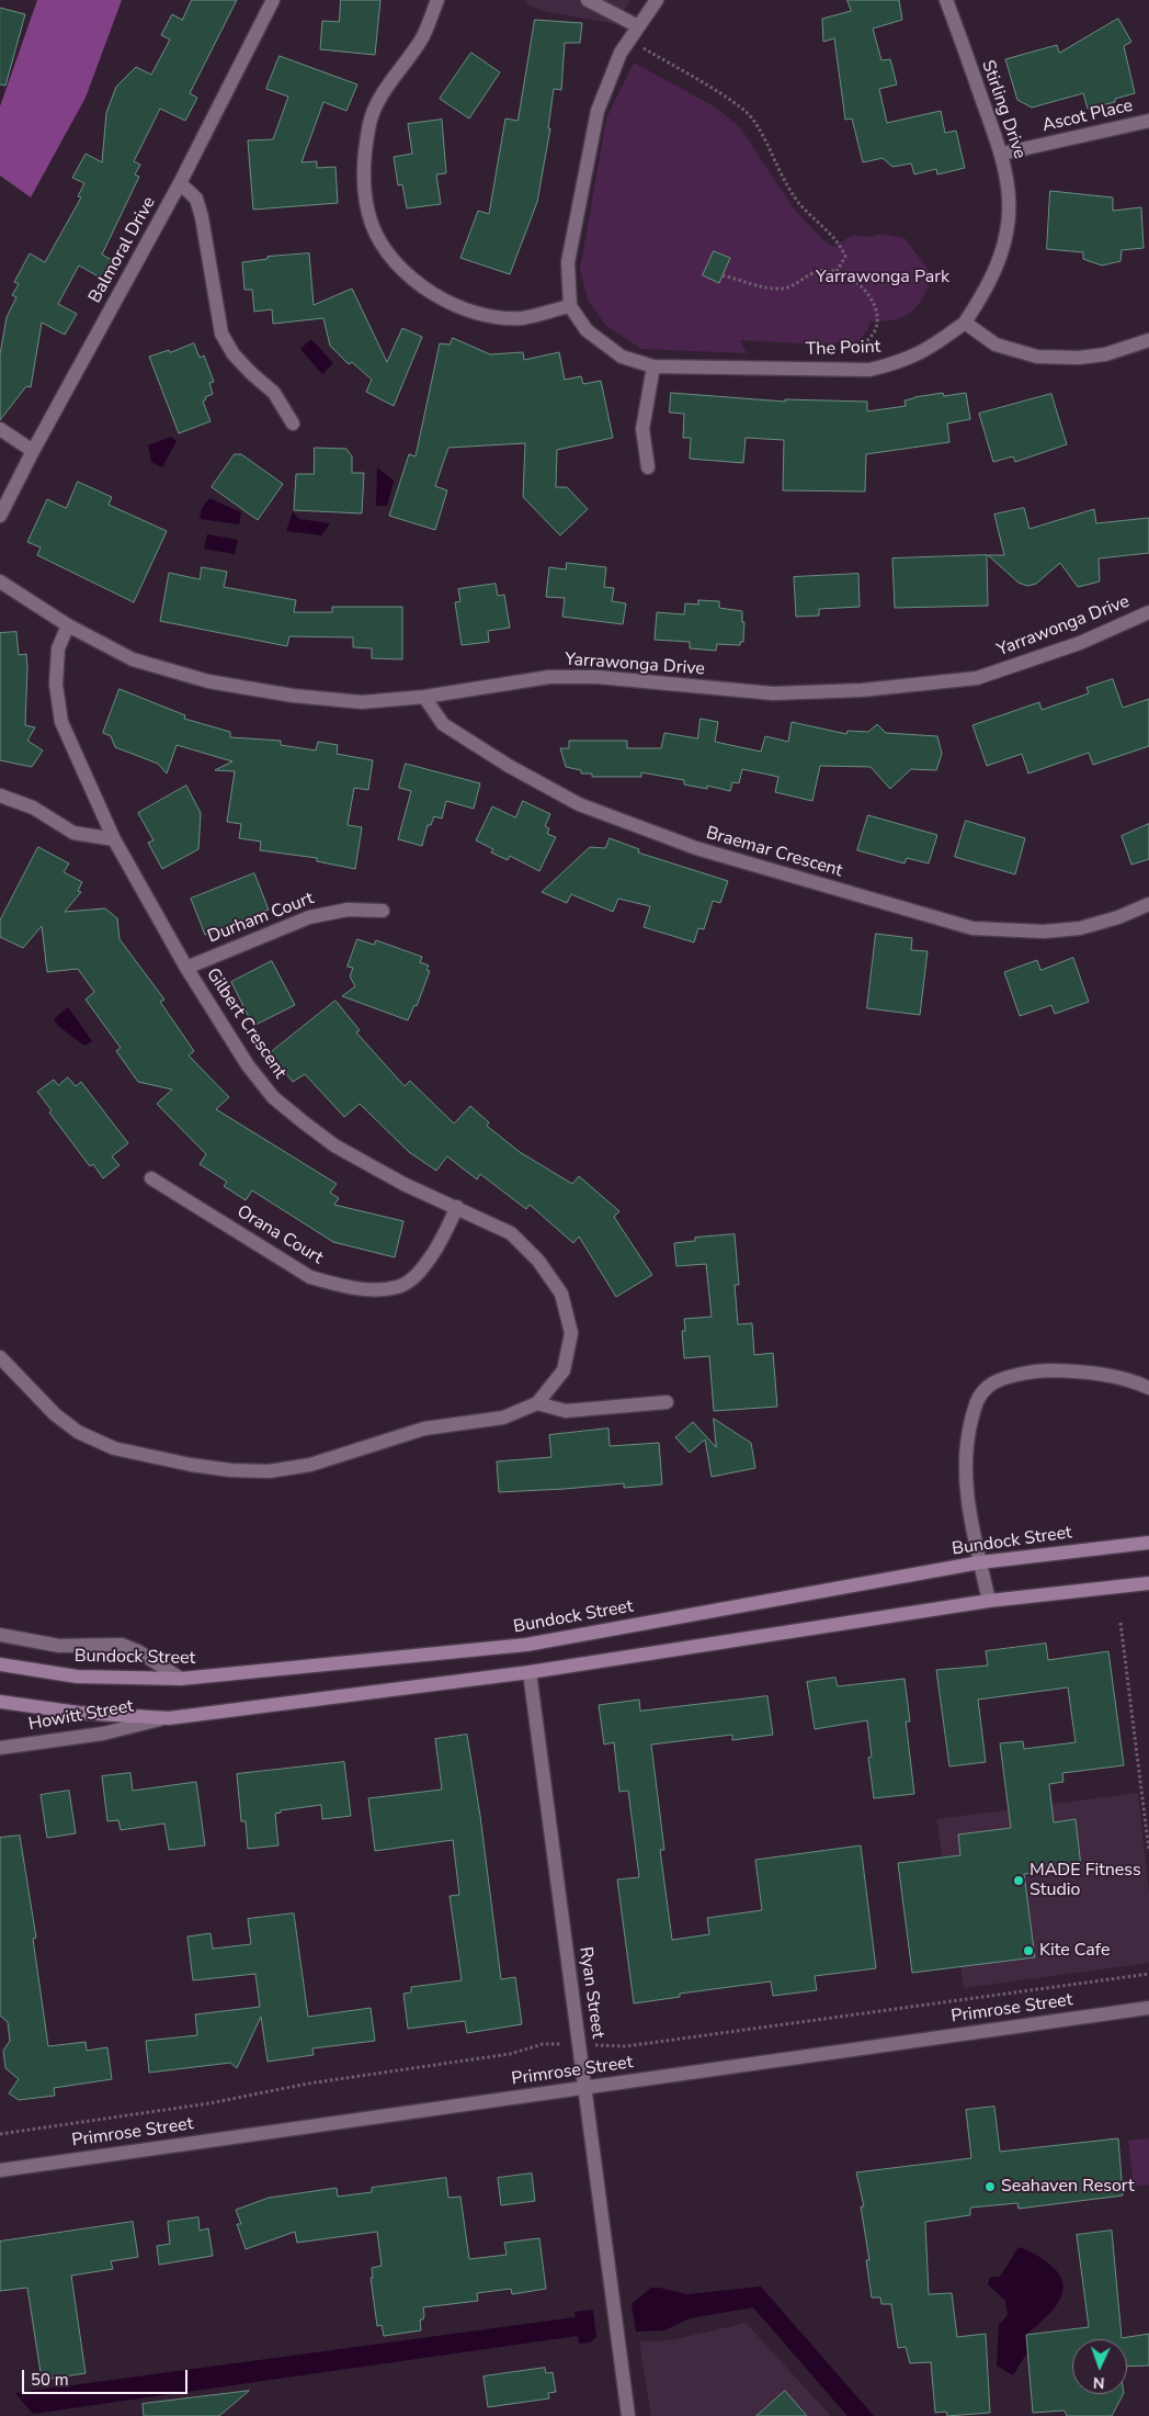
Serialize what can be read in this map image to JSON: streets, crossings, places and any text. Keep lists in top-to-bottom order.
{
  "streets": {
    "main road": ["Bundock Street"],
    "street": [
      "Stirling Drive",
      "Ascot Place",
      "Balmoral Drive",
      "The Point",
      "Yarrawonga Drive",
      "Braemar Crescent",
      "Durham Court",
      "Gilbert Crescent",
      "Orana Court",
      "Howitt Street",
      "Ryan Street",
      "Primrose Street"
    ]
  },
  "crossings": [
    ["Stirling Drive", "Ascot Place"],
    ["Stirling Drive", "The Point"],
    ["Yarrawonga Drive", "Braemar Crescent"],
    ["Yarrawonga Drive", "Gilbert Crescent"],
    ["Durham Court", "Gilbert Crescent"],
    ["Gilbert Crescent", "Orana Court"],
    ["Ryan Street", "Primrose Street"]
  ],
  "parks": ["Yarrawonga Park"],
  "places": ["MADE Fitness Studio", "Kite Cafe", "Seahaven Resort"],
  "scale_bar": "50 m",
  "north": "bottom"
}
